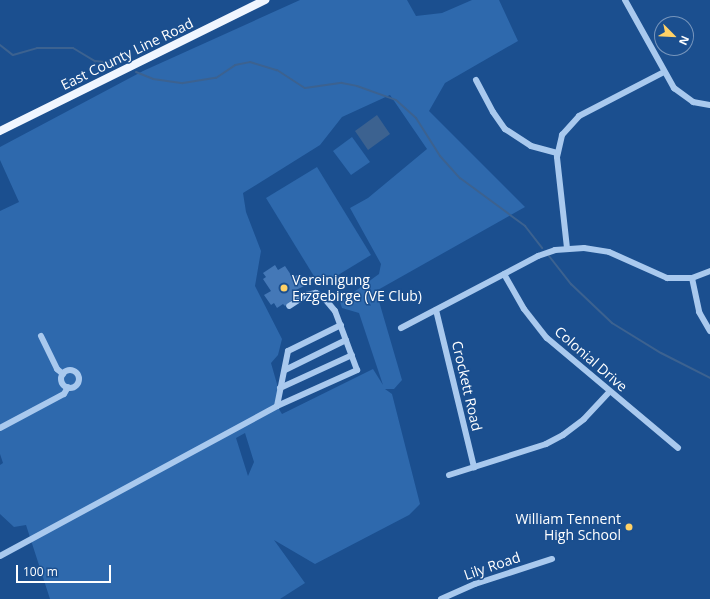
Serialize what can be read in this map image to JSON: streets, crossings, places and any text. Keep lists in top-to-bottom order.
{
  "streets": {
    "main road": ["East County Line Road"],
    "street": ["Colonial Drive", "Crockett Road", "Lily Road"]
  },
  "places": ["Vereinigung Erzgebirge (VE Club)", "William Tennent High School"],
  "scale_bar": "100 m",
  "north": "bottom right"
}
